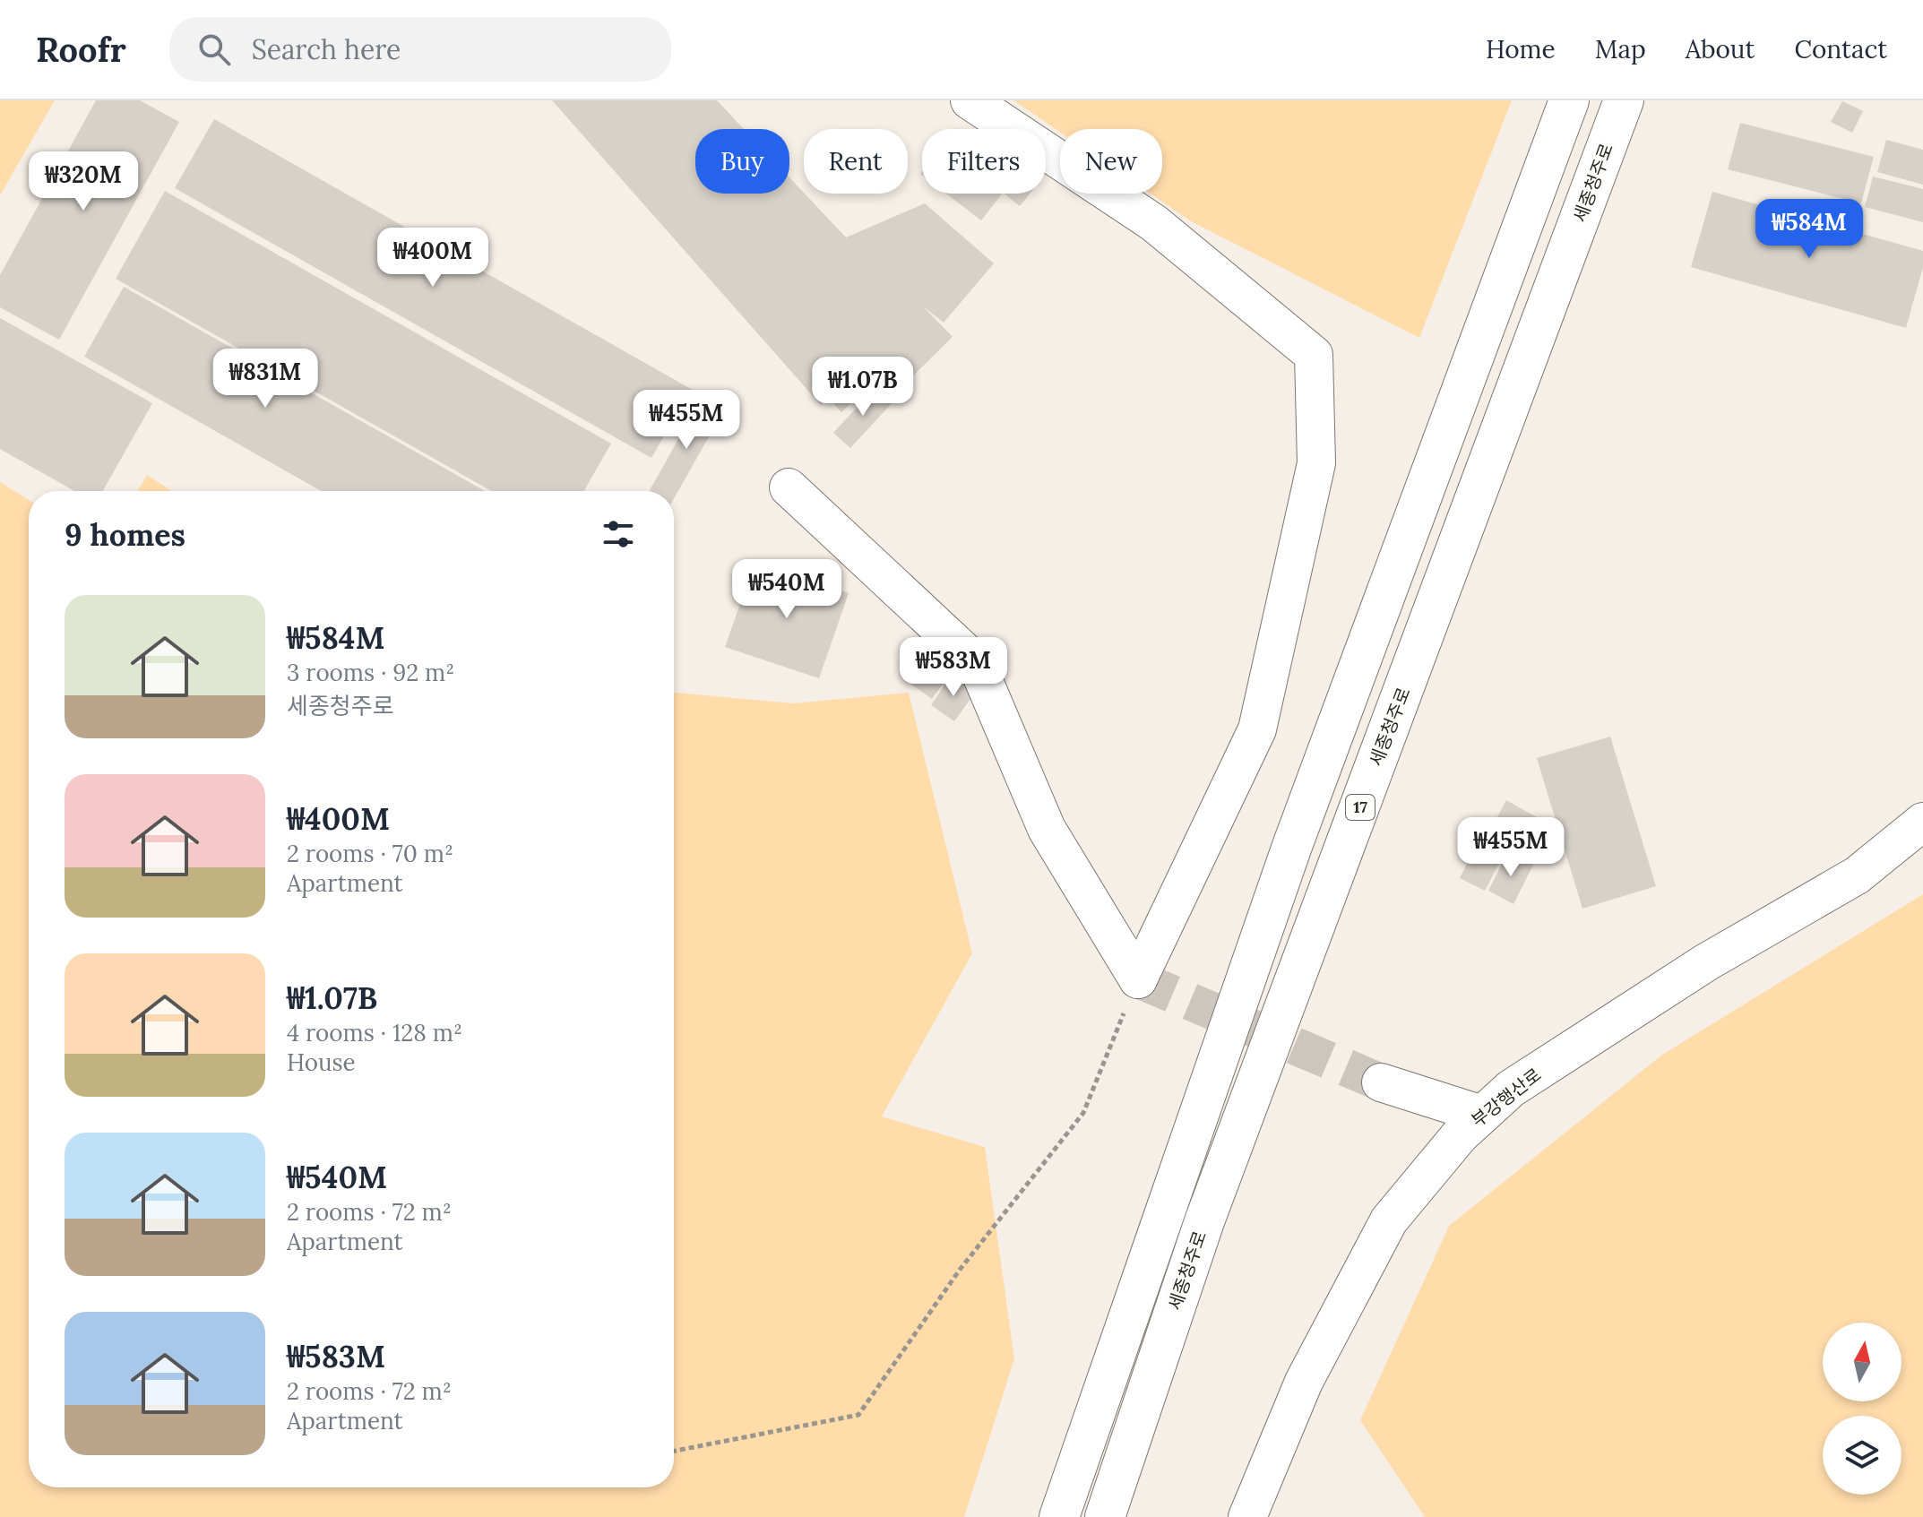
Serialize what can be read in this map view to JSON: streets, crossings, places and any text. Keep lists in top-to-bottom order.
{
  "streets": {
    "highway": ["세종청주로", "17"],
    "street": ["부강행산로"]
  },
  "north": "top",
  "page": {
    "header": "Roofr",
    "search": "Search here",
    "nav": [
      "Home",
      "Map",
      "About",
      "Contact"
    ],
    "chip": [
      "Buy",
      "Rent",
      "Filters",
      "New"
    ],
    "price": [
      "₩320M",
      "₩584M",
      "₩400M",
      "₩831M",
      "₩1.07B",
      "₩455M",
      "₩540M",
      "₩583M",
      "₩455M"
    ],
    "heading": "9 homes",
    "list": [
      {
        "name": "₩584M",
        "note": "3 rooms · 92 m² · 세종청주로"
      },
      {
        "name": "₩400M",
        "note": "2 rooms · 70 m² · Apartment"
      },
      {
        "name": "₩1.07B",
        "note": "4 rooms · 128 m² · House"
      },
      {
        "name": "₩540M",
        "note": "2 rooms · 72 m² · Apartment"
      },
      {
        "name": "₩583M",
        "note": "2 rooms · 72 m² · Apartment"
      }
    ]
  }
}
